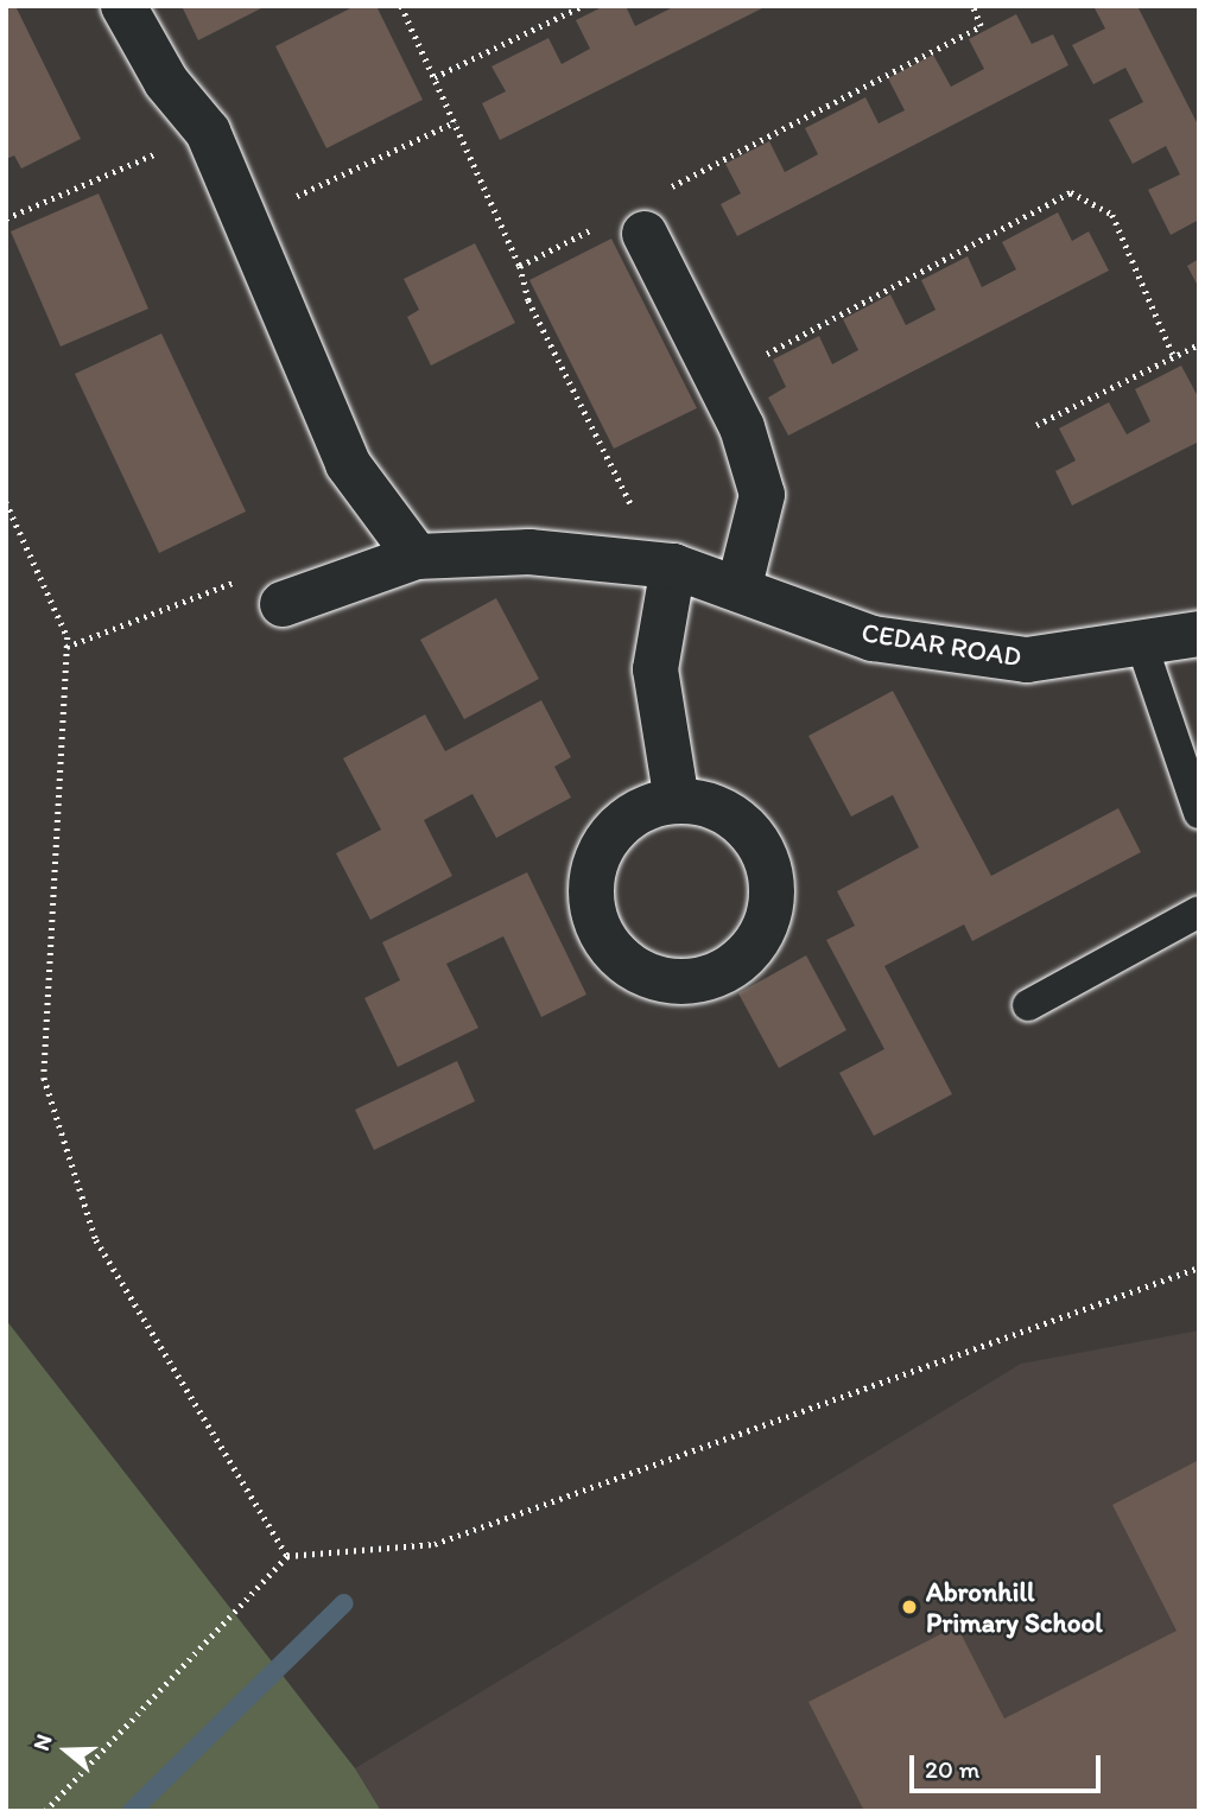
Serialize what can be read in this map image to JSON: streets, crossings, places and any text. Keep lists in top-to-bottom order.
{
  "streets": {
    "street": ["CEDAR ROAD"]
  },
  "places": ["Abronhill Primary School"],
  "scale_bar": "20 m",
  "north": "left"
}
